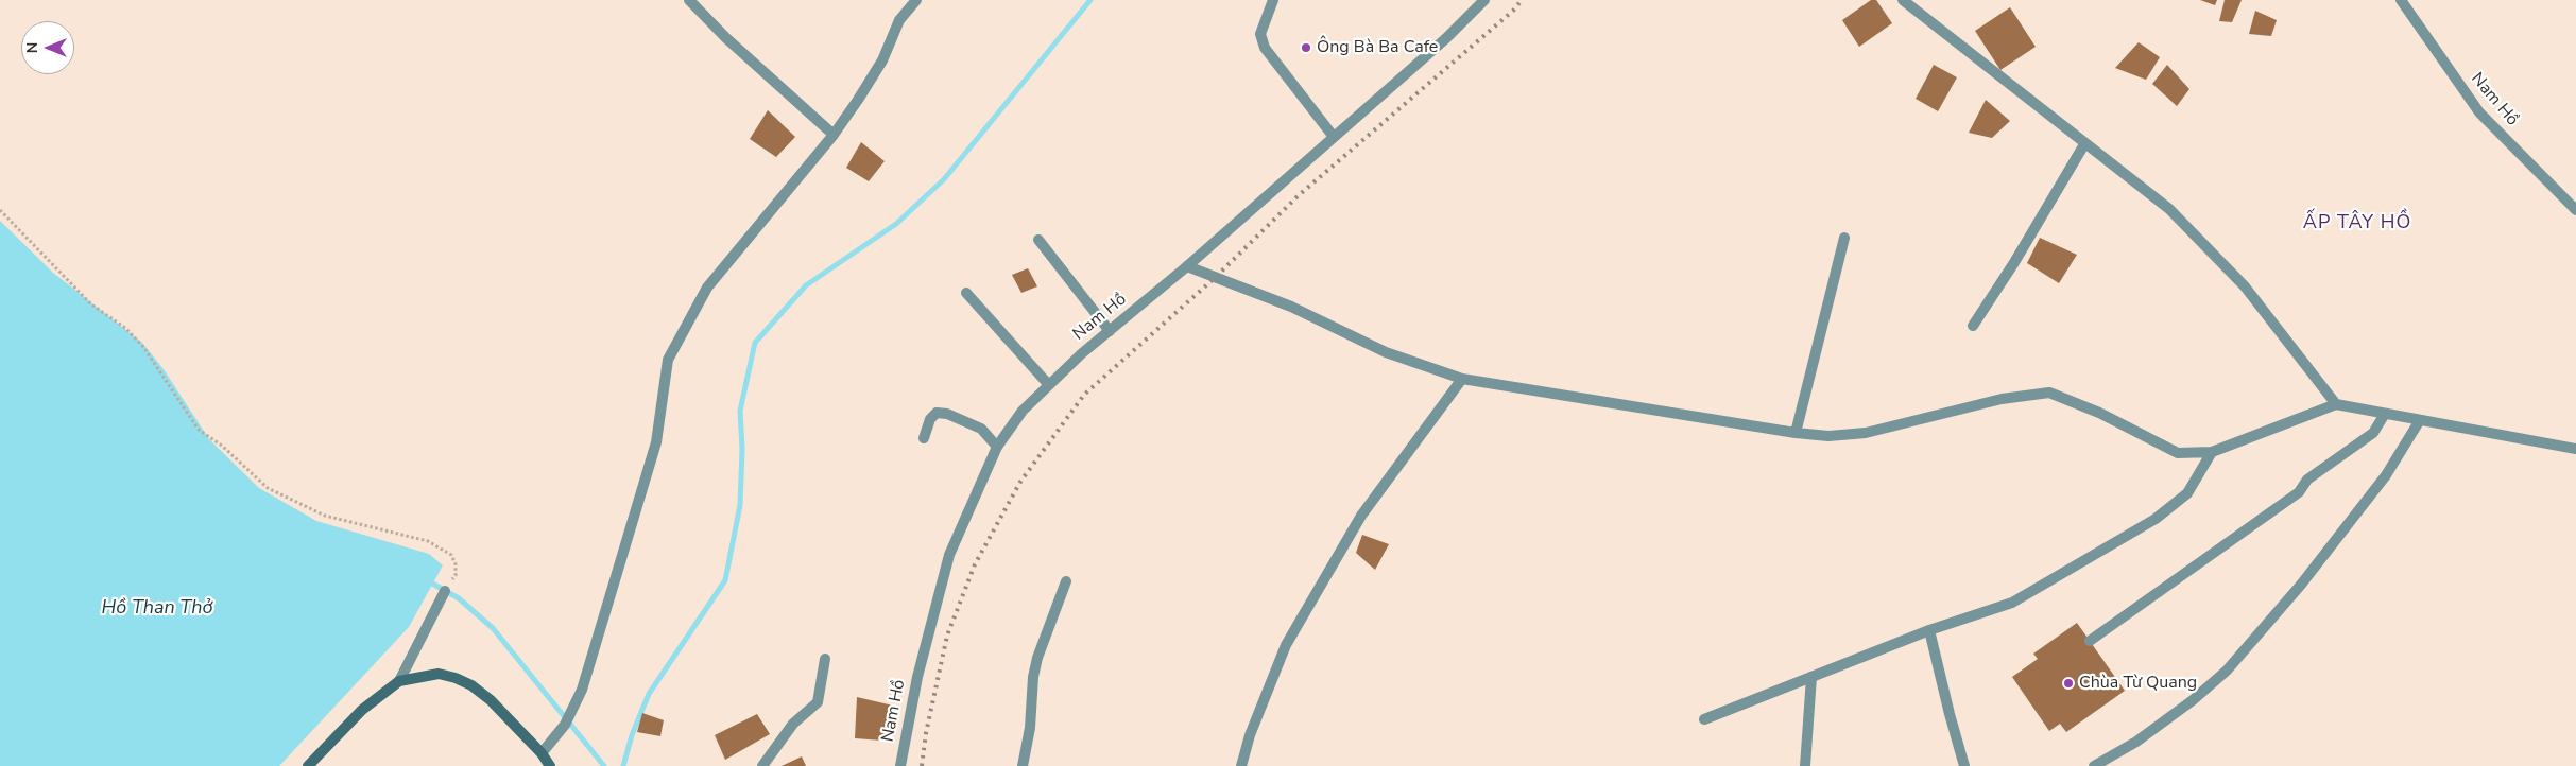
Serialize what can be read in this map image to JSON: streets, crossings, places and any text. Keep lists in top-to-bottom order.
{
  "streets": {
    "street": ["Nam Hồ"]
  },
  "districts": ["ẤP TÂY HỒ"],
  "water": ["Hồ Than Thở"],
  "places": ["Ông Bà Ba Cafe", "Chùa Từ Quang"],
  "north": "left"
}
